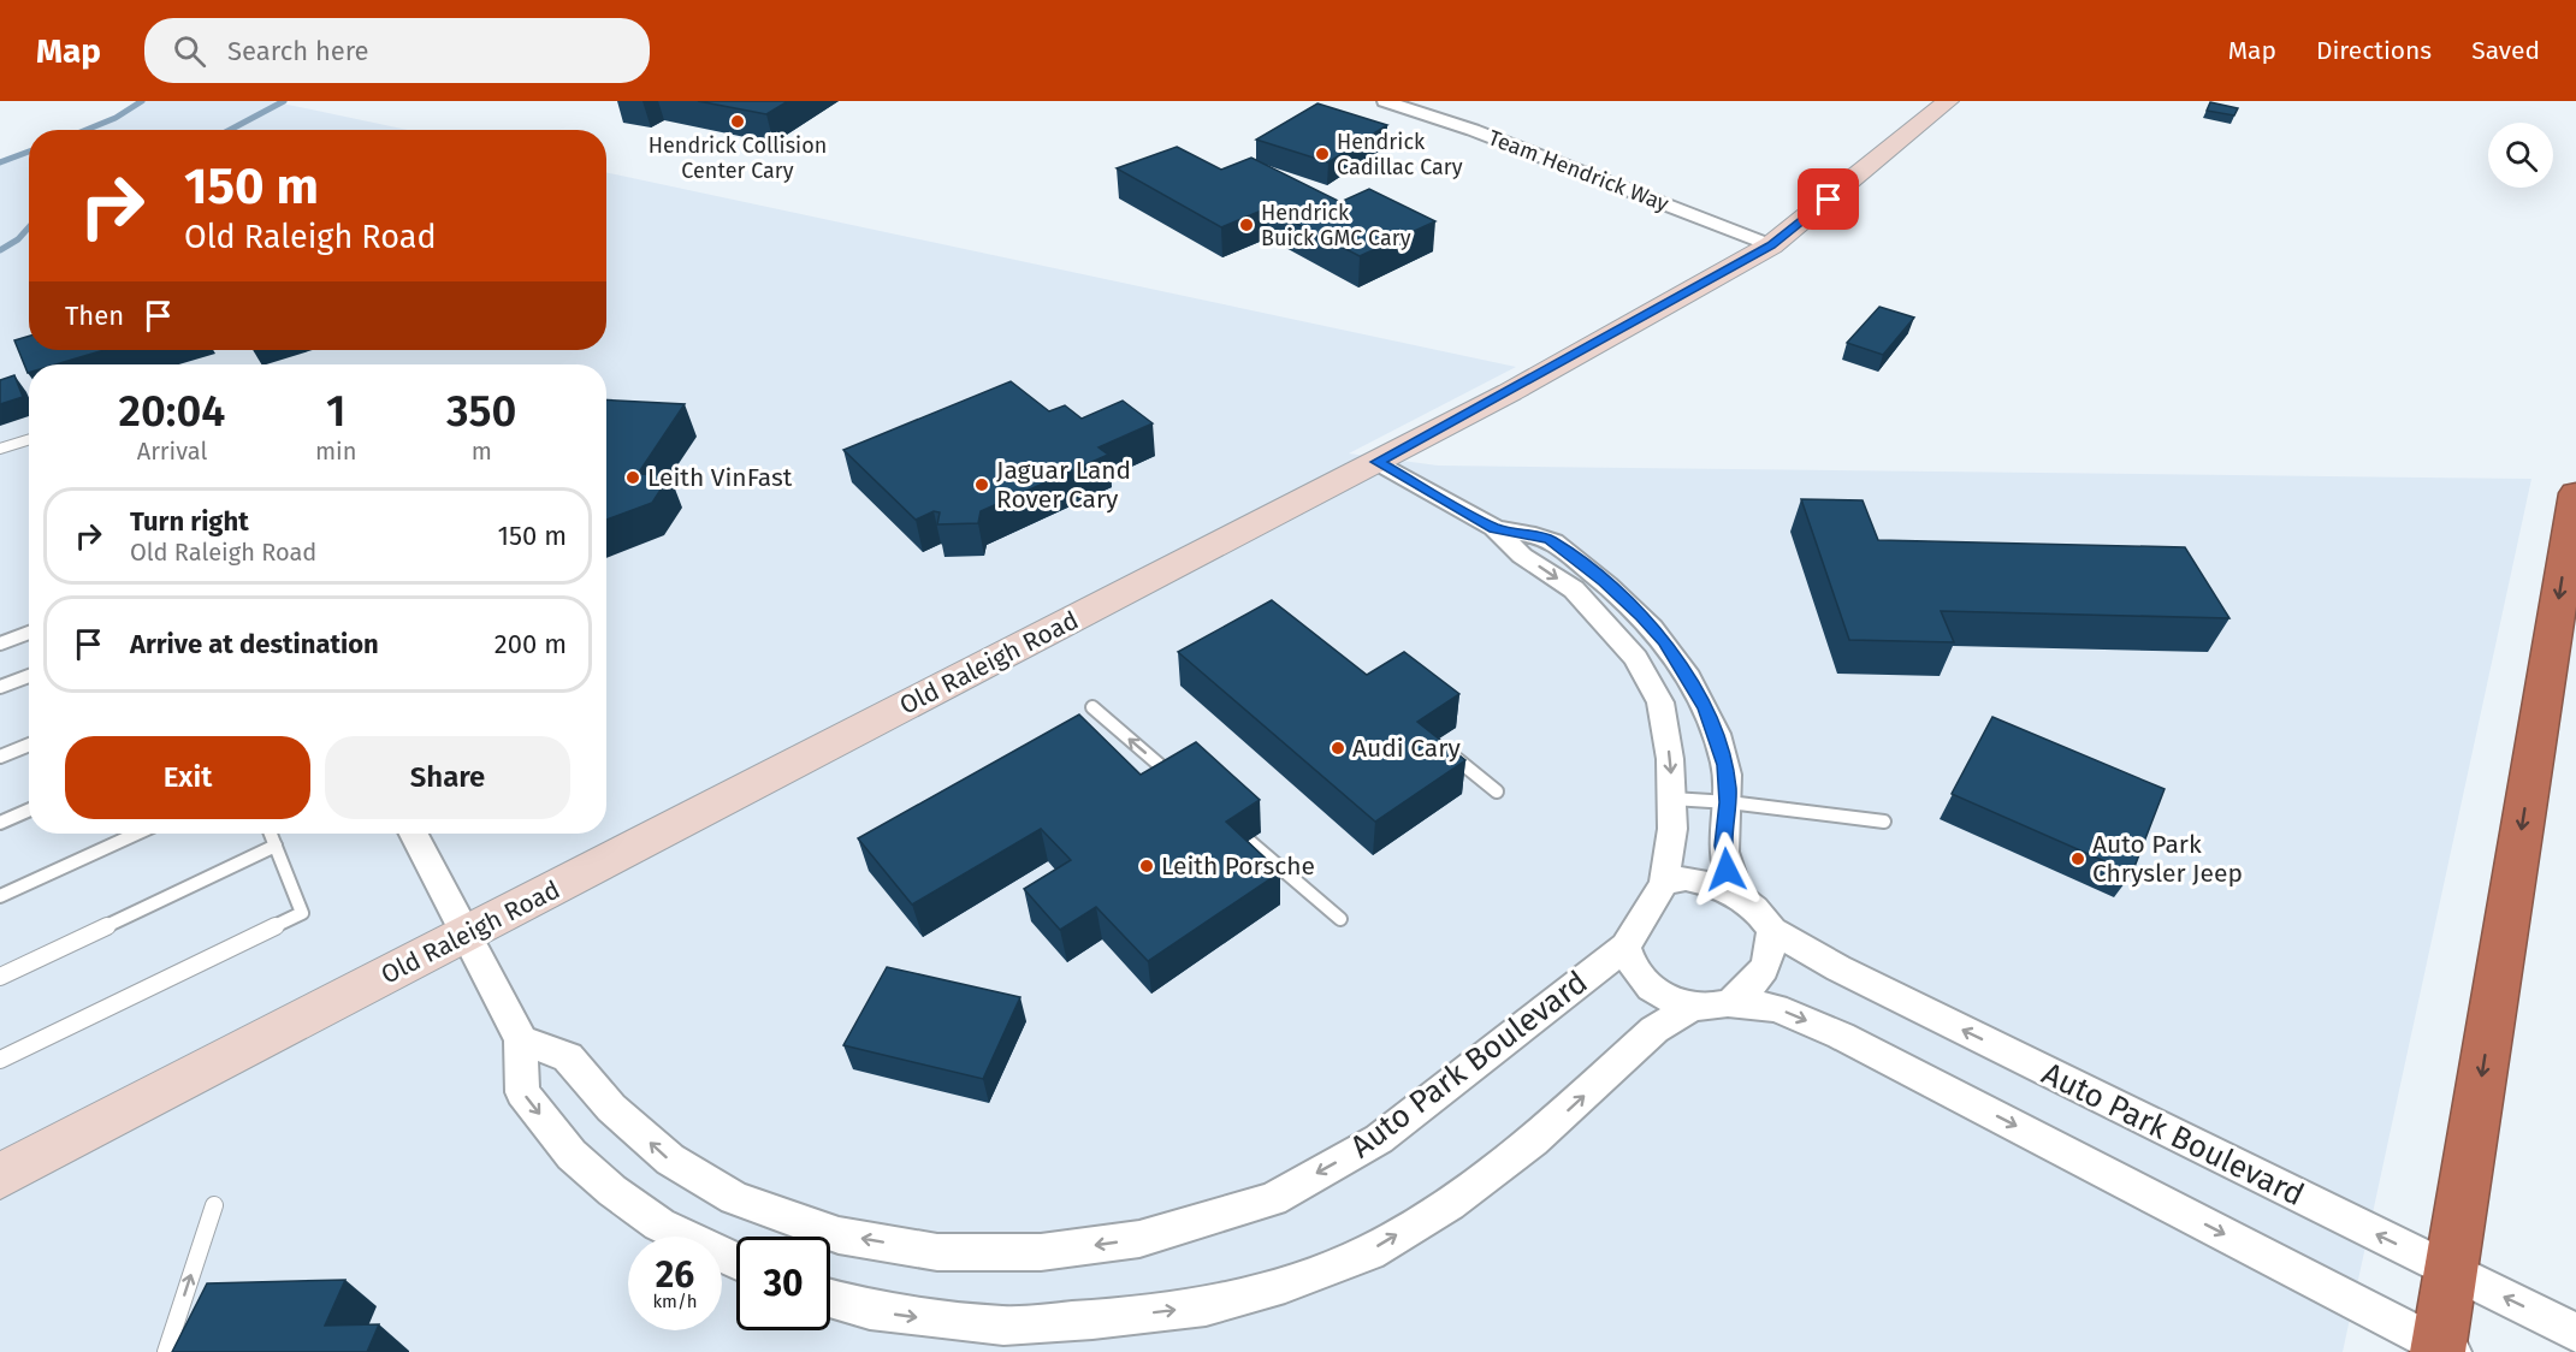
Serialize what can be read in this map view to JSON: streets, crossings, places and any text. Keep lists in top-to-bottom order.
{
  "streets": {
    "street": ["Team Hendrick Way", "Old Raleigh Road", "Auto Park Boulevard"]
  },
  "crossings": [
    ["Team Hendrick Way", "Old Raleigh Road"],
    ["Old Raleigh Road", "Auto Park Boulevard"]
  ],
  "places": [
    "Hendrick Collision Center Cary",
    "Hendrick Cadillac Cary",
    "Hendrick Buick GMC Cary",
    "Leith VinFast",
    "Jaguar Land Rover Cary",
    "Audi Cary",
    "Auto Park Chrysler Jeep",
    "Leith Porsche"
  ],
  "page": {
    "header": "Map",
    "search": "Search here",
    "nav": ["Map", "Directions", "Saved"],
    "turn": ["150 m", "Old Raleigh Road"],
    "then": "Then",
    "eta": [
      "20:04",
      "Arrival",
      "1",
      "min",
      "350",
      "m"
    ],
    "list": [
      {
        "name": "Turn right",
        "note": "Old Raleigh Road",
        "value": "150 m"
      },
      {
        "name": "Arrive at destination",
        "value": "200 m"
      }
    ],
    "buttons": ["Exit", "Share"],
    "speed": "26 km/h",
    "limit": "30"
  }
}
